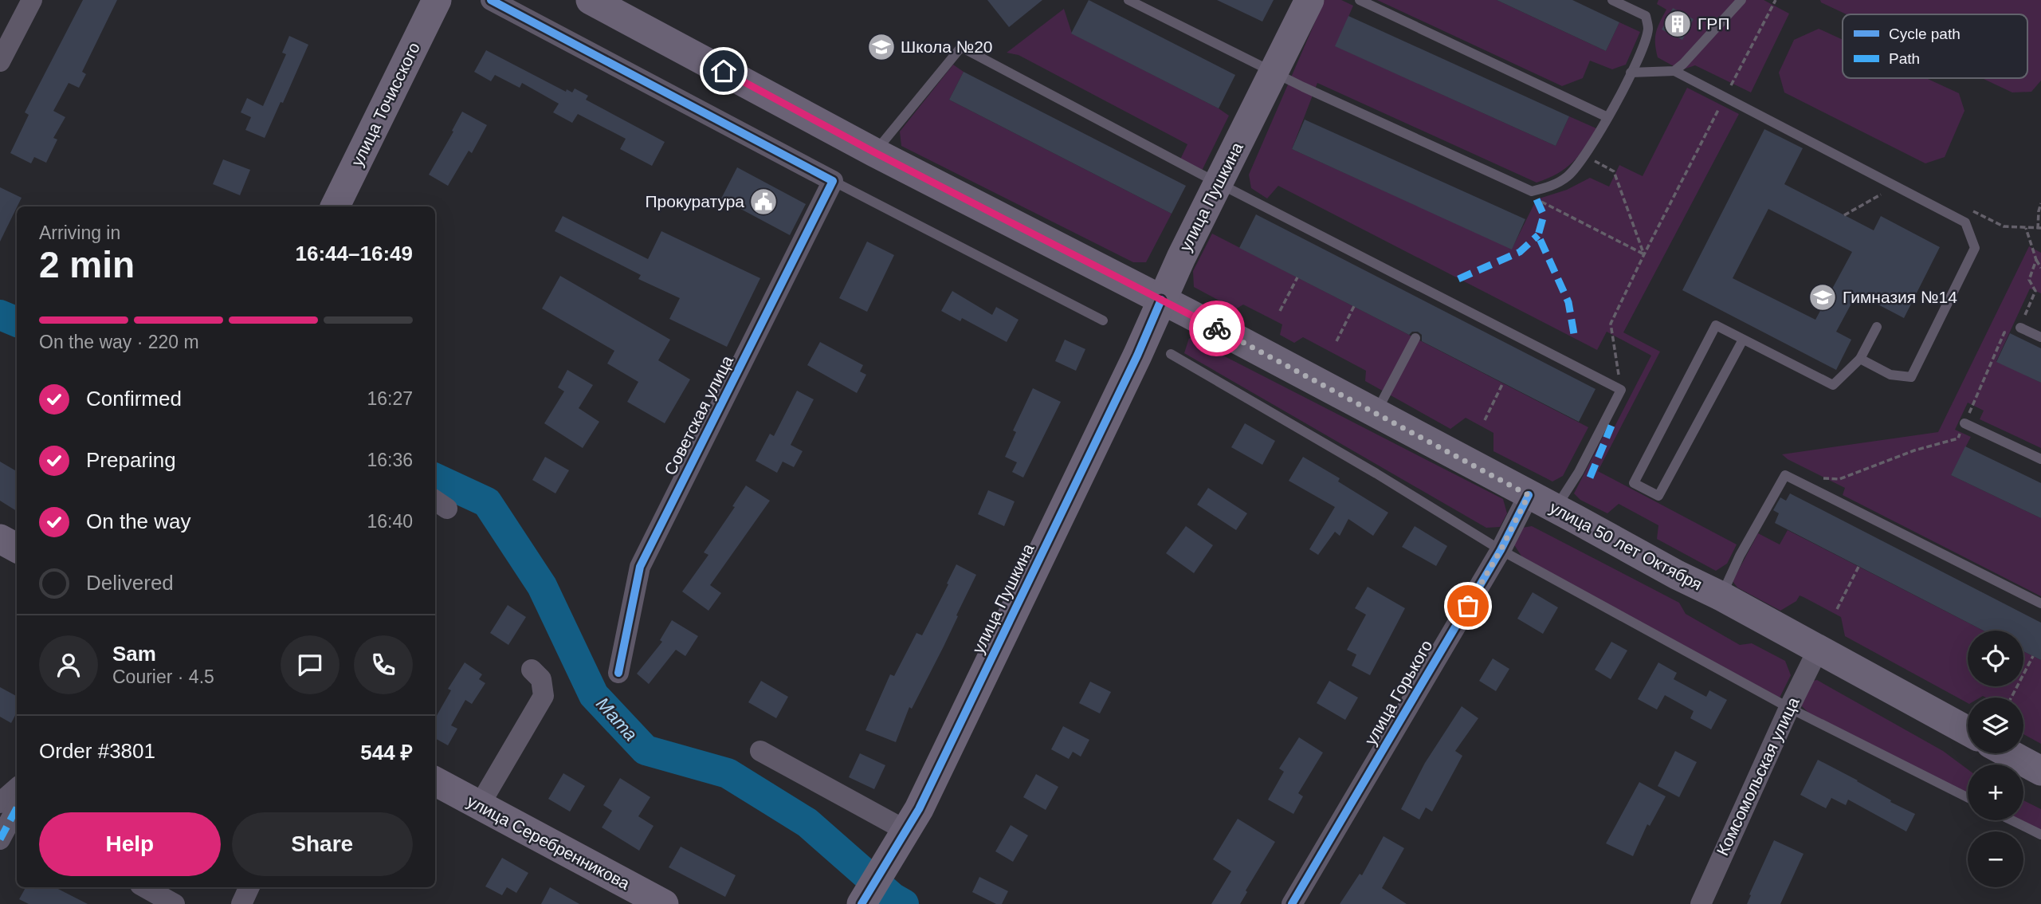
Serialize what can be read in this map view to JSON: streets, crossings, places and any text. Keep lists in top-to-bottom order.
{
  "streets": {
    "main road": [
      "улица Точисского",
      "улица Пушкина",
      "улица 50 лет Октября",
      "улица Серебренникова"
    ],
    "street": ["Советская улица", "улица Горького", "Комсомольская улица"]
  },
  "crossings": [
    ["улица Пушкина", "улица 50 лет Октября"],
    ["улица 50 лет Октября", "улица Горького"],
    ["улица 50 лет Октября", "Комсомольская улица"]
  ],
  "water": ["Мата"],
  "places": {
    "building": ["ГРП"],
    "school or university": ["Школа №20", "Гимназия №14"],
    "public building": ["Прокуратура"]
  },
  "legend": ["Cycle path", "Path"],
  "page": {
    "heading": ["2 min", "Arriving in", "16:44–16:49"],
    "panel": [
      "Sam",
      "Courier · 4.5",
      "Order #3801",
      "544 ₽"
    ],
    "bar": "On the way · 220 m",
    "list": [
      ["Confirmed", "16:27"],
      ["Preparing", "16:36"],
      ["On the way", "16:40"],
      "Delivered"
    ],
    "map_buttons": ["+", "−"],
    "buttons": ["Help", "Share"]
  }
}
